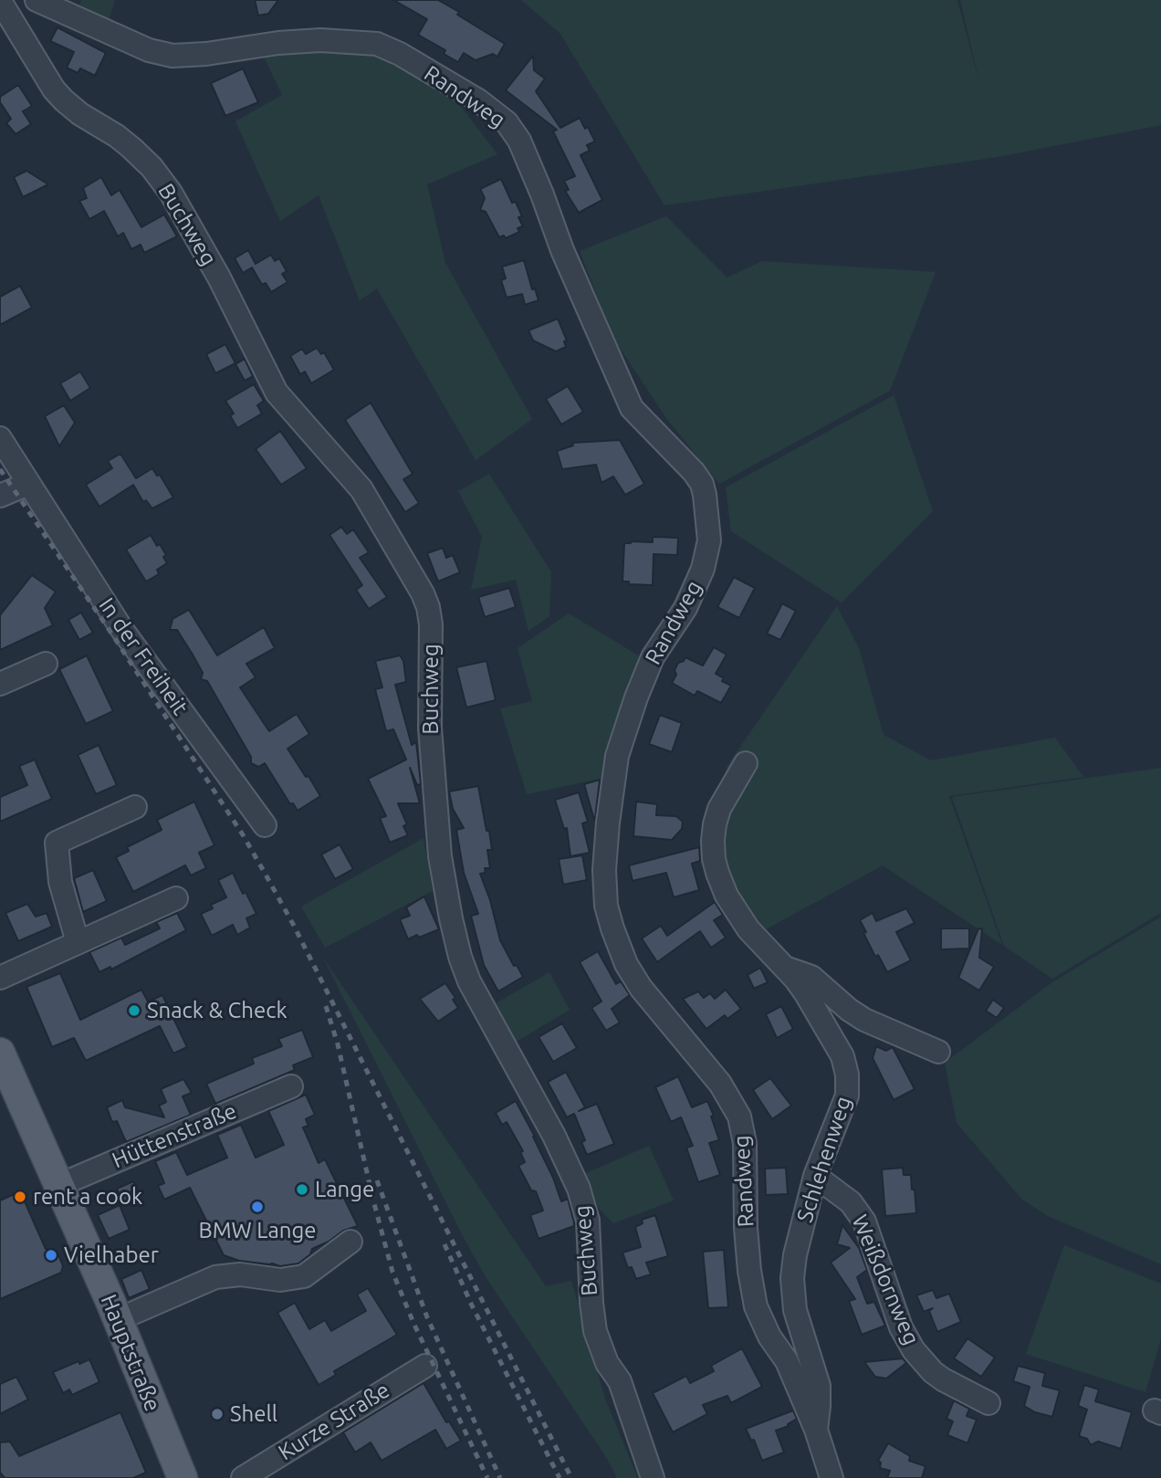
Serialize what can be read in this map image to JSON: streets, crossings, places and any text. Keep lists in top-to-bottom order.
{
  "streets": {
    "main road": ["Hauptstraße"],
    "street": [
      "Randweg",
      "Buchweg",
      "In der Freiheit",
      "Hüttenstraße",
      "Schlehenweg",
      "Weißdornweg",
      "Kurze Straße"
    ]
  },
  "crossings": [
    ["Randweg", "Schlehenweg"],
    ["Hüttenstraße", "Hauptstraße"],
    ["Schlehenweg", "Weißdornweg"]
  ],
  "places": [
    "Snack & Check",
    "Lange",
    "rent a cook",
    "BMW Lange",
    "Vielhaber",
    "Shell"
  ]
}
